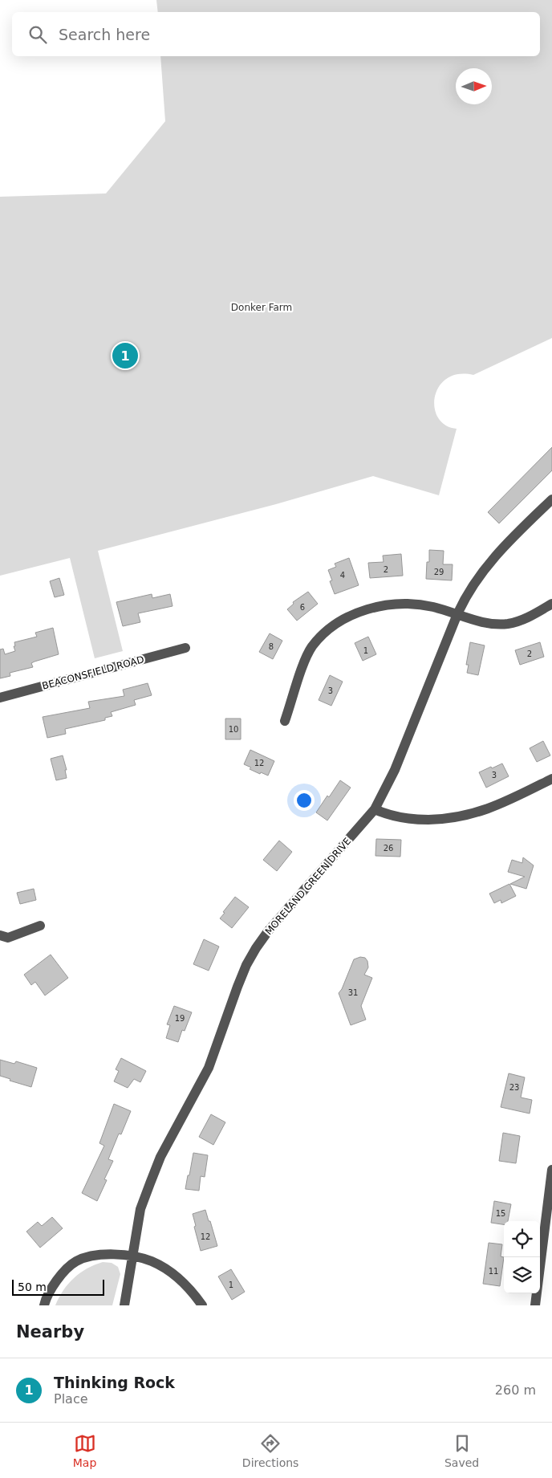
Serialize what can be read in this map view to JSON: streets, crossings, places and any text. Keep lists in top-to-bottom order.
{
  "streets": {
    "street": ["BEACONSFIELD ROAD", "MORELAND GREEN DRIVE"]
  },
  "parks": ["Donker Farm"],
  "house_numbers": [
    "2",
    "29",
    "4",
    "6",
    "8",
    "1",
    "2",
    "3",
    "10",
    "12",
    "3",
    "26",
    "31",
    "19",
    "23",
    "15",
    "12",
    "11",
    "1"
  ],
  "scale_bar": "50 m",
  "north": "right",
  "page": {
    "search": "Search here",
    "pins": "1",
    "scale": "50 m",
    "heading": "Nearby",
    "list": [
      {
        "mark": "1",
        "name": "Thinking Rock",
        "note": "Place",
        "value": "260 m"
      }
    ],
    "nav": ["Map", "Directions", "Saved"]
  }
}
